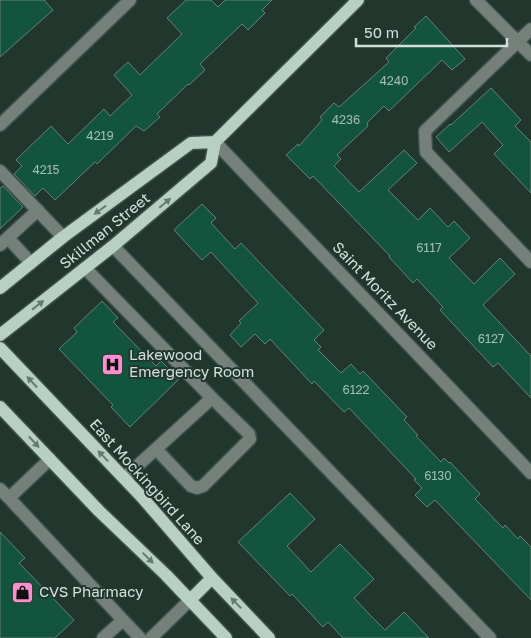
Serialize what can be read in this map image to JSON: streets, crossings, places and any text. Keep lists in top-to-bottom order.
{
  "streets": {
    "main road": ["Skillman Street", "East Mockingbird Lane"],
    "street": ["Saint Moritz Avenue"]
  },
  "crossings": [
    ["Skillman Street", "Saint Moritz Avenue"]
  ],
  "places": {
    "hospital": ["Lakewood Emergency Room"],
    "shop": ["CVS Pharmacy"]
  },
  "house_numbers": [
    "4240",
    "4236",
    "4219",
    "4215",
    "6117",
    "6127",
    "6122",
    "6130"
  ],
  "scale_bar": "50 m"
}
